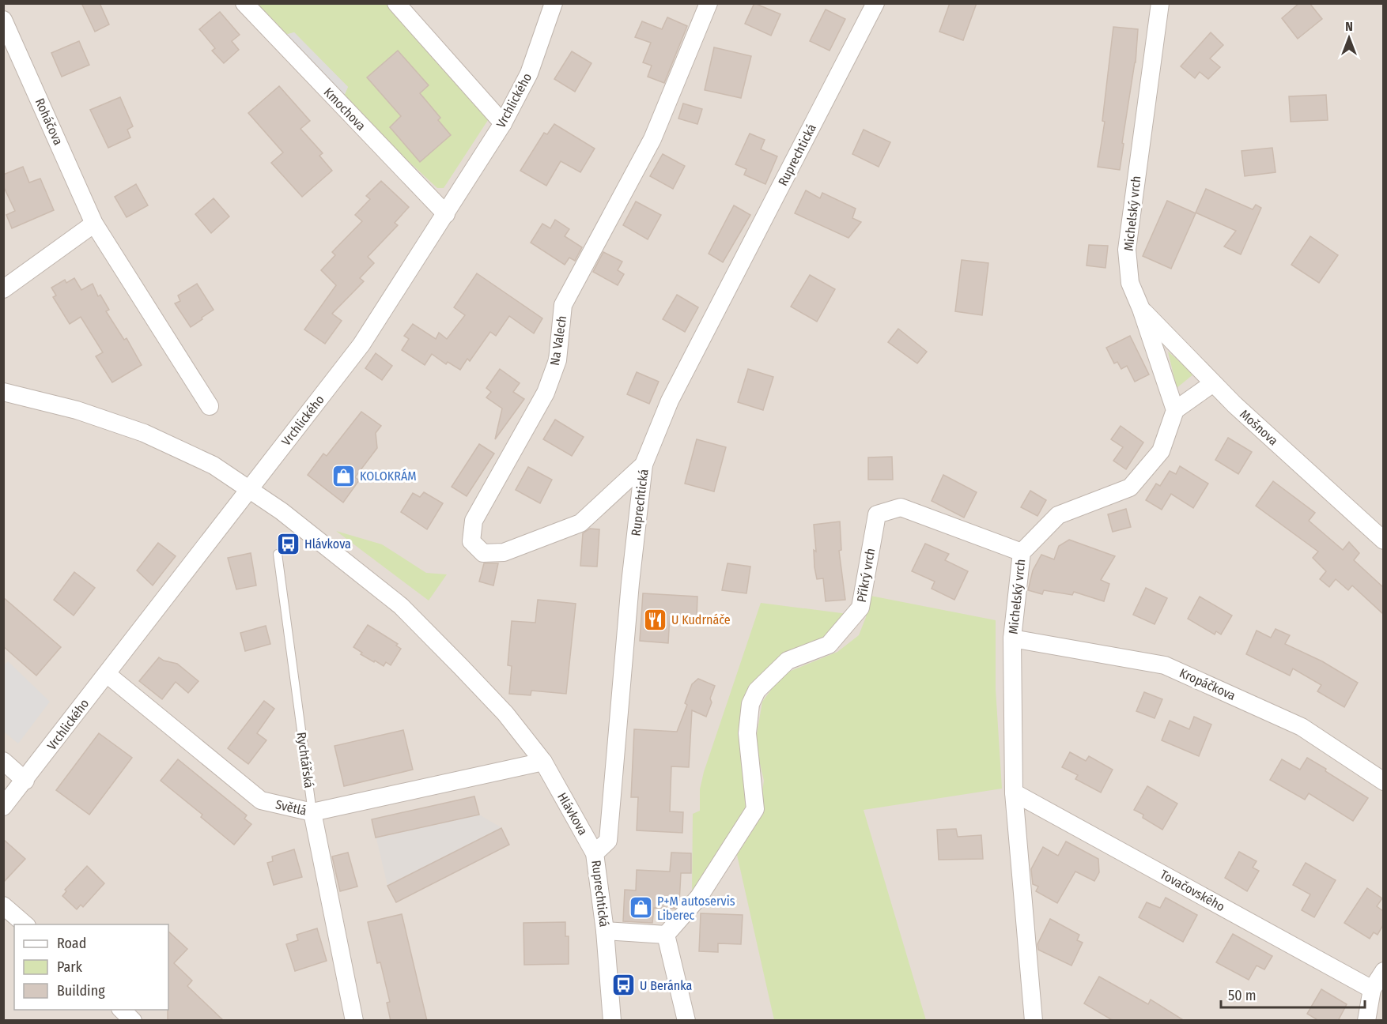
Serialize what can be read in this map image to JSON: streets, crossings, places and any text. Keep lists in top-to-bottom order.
{
  "streets": {
    "street": [
      "Vrchlického",
      "Kmochova",
      "Roháčova",
      "Ruprechtická",
      "Michelský vrch",
      "Na Valech",
      "Mošnova",
      "Příkrý vrch",
      "Kropáčkova",
      "Rychtářská",
      "Světlá",
      "Hlávkova",
      "Tovačovského"
    ]
  },
  "crossings": [
    ["Vrchlického", "Kmochova"],
    ["Vrchlického", "Světlá"],
    ["Vrchlického", "Hlávkova"],
    ["Ruprechtická", "Na Valech"],
    ["Ruprechtická", "Hlávkova"],
    ["Michelský vrch", "Mošnova"],
    ["Michelský vrch", "Příkrý vrch"],
    ["Michelský vrch", "Kropáčkova"],
    ["Michelský vrch", "Tovačovského"],
    ["Rychtářská", "Světlá"],
    ["Světlá", "Hlávkova"]
  ],
  "places": {
    "shop": ["KOLOKRÁM", "P+M autoservis Liberec"],
    "bus stop": ["Hlávkova", "U Beránka"],
    "restaurant": ["U Kudrnáče"]
  },
  "legend": ["Road", "Park", "Building"],
  "scale_bar": "50 m",
  "north": "top"
}
